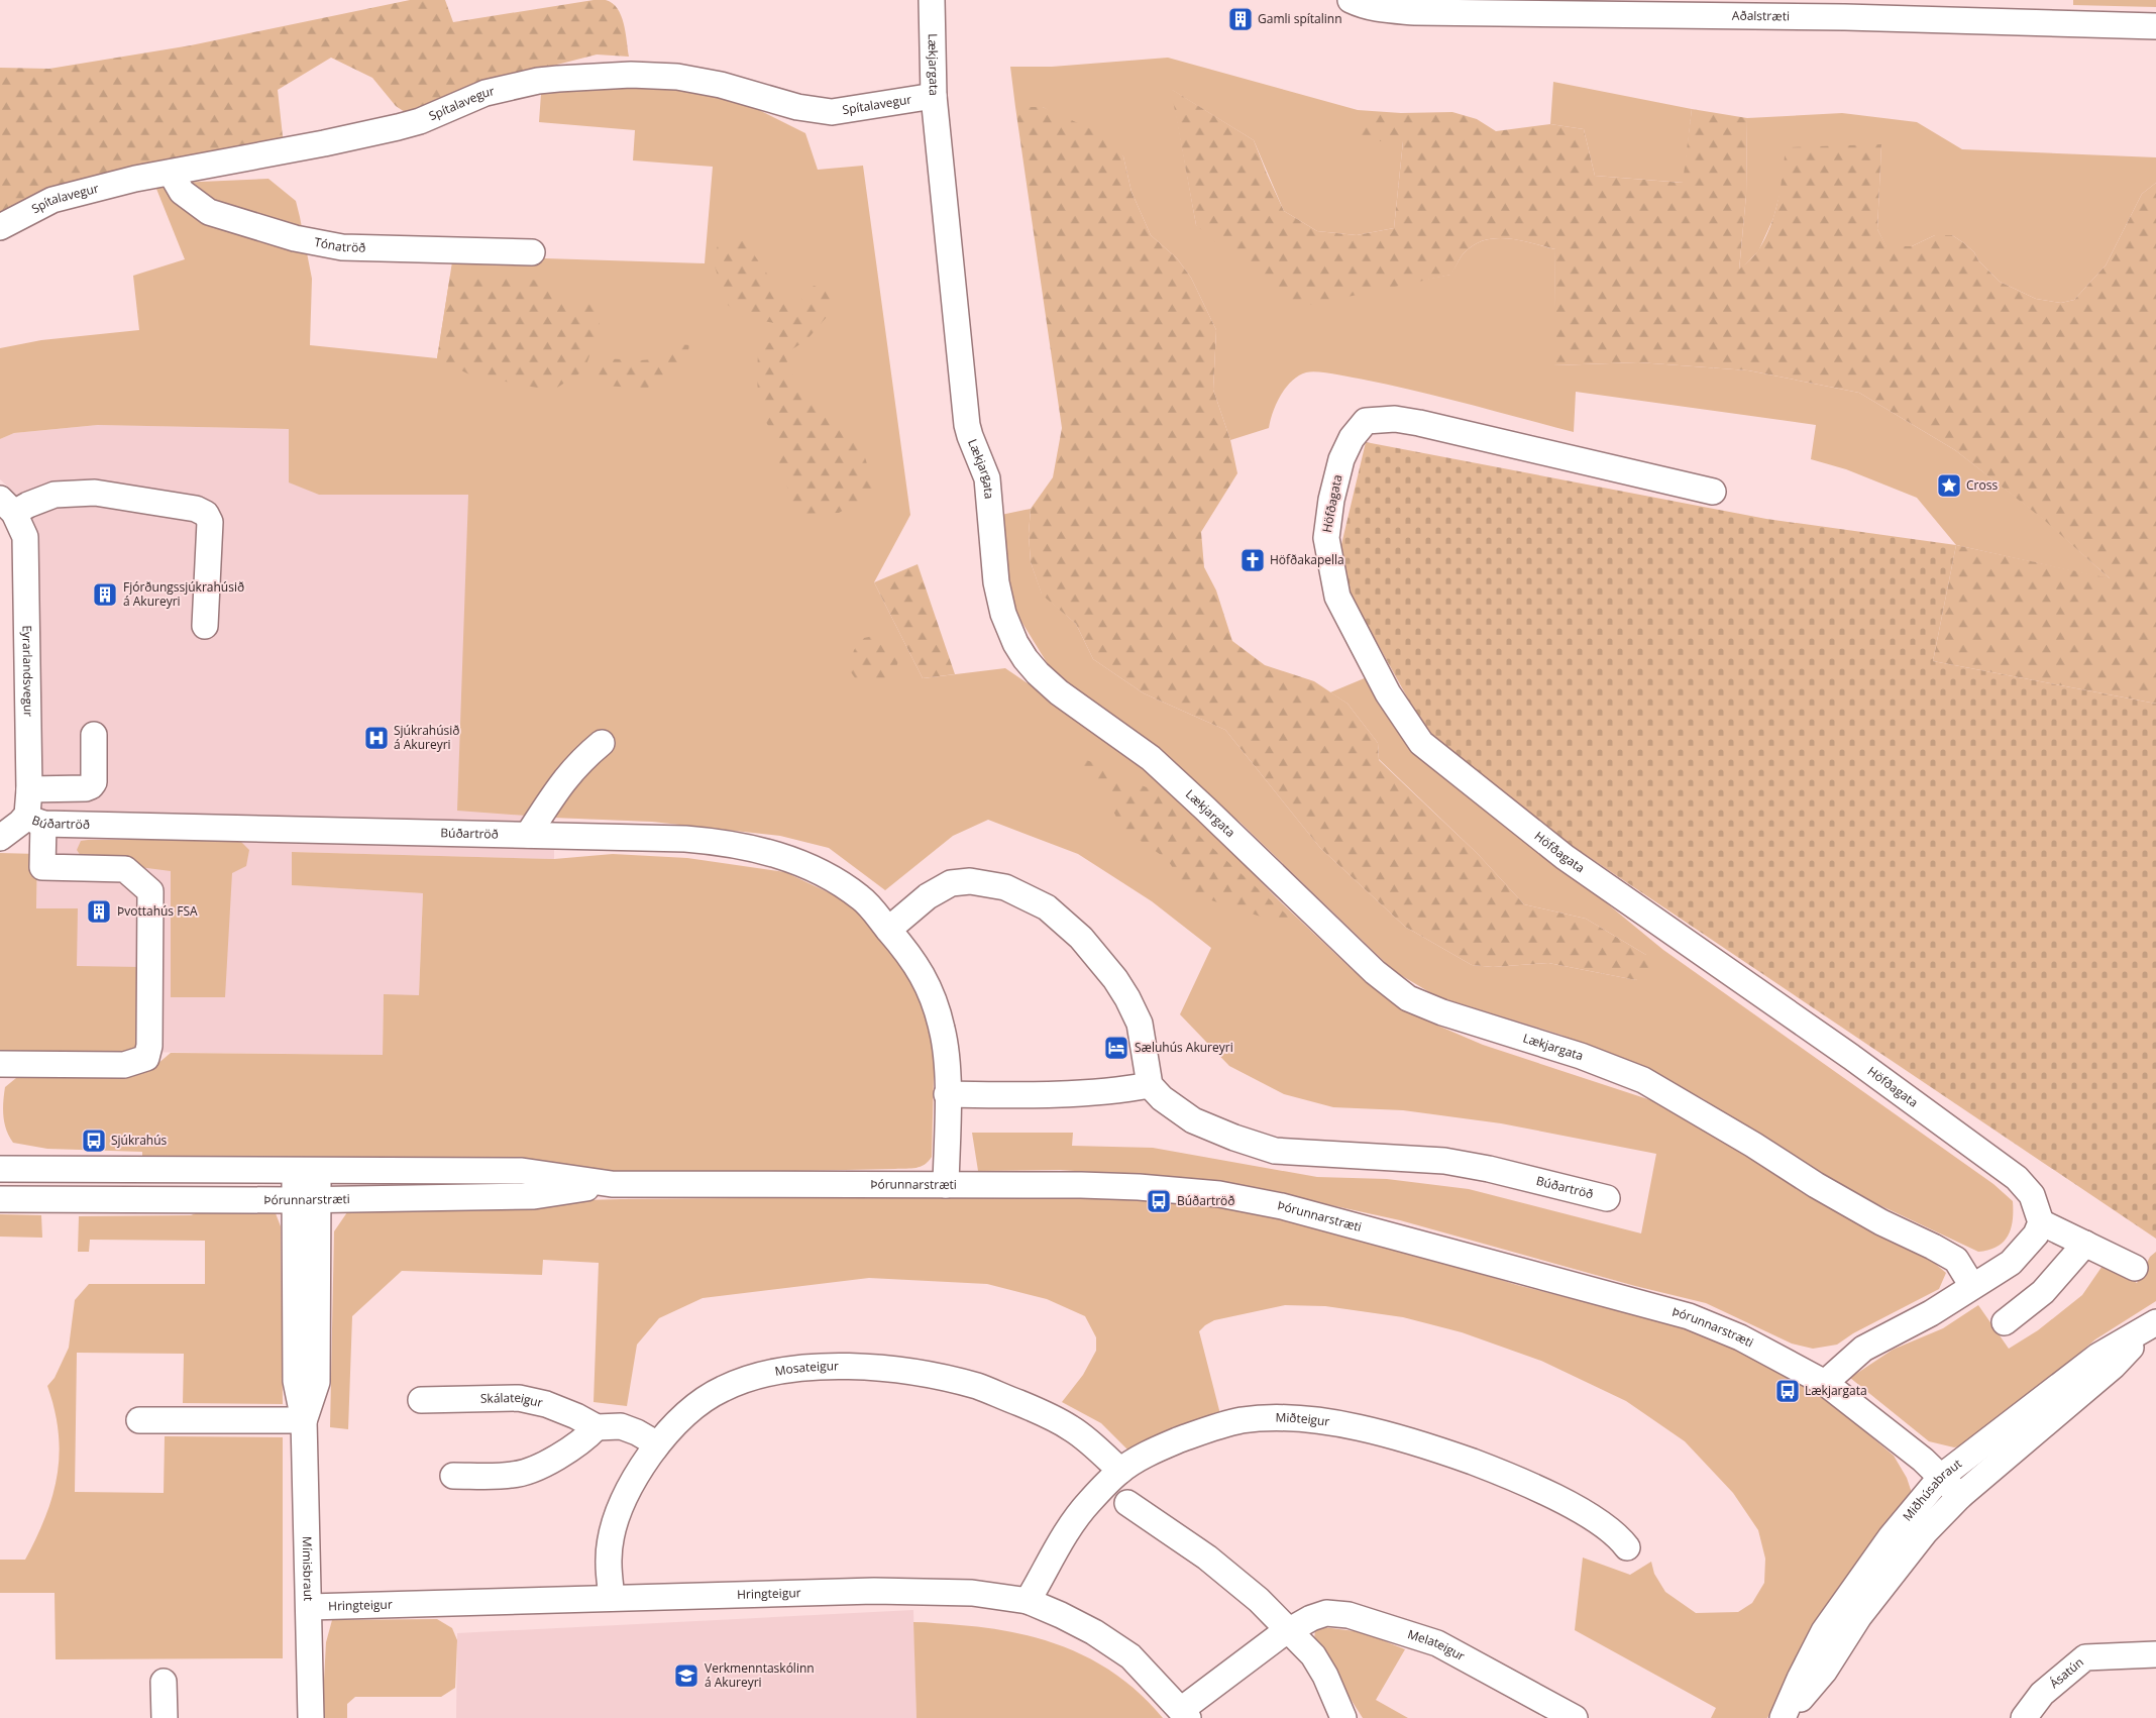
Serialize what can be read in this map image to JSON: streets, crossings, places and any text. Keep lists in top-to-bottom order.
{
  "streets": {
    "street": [
      "Aðalstræti",
      "Lækjargata",
      "Spítalavegur",
      "Tónatröð",
      "Höfðagata",
      "Eyrarlandsvegur",
      "Búðartröð",
      "Þórunnarstræti",
      "Mosateigur",
      "Skálateigur",
      "Miðteigur",
      "Miðhúsabraut",
      "Mímisbraut",
      "Hringteigur",
      "Melateigur",
      "Ásatún"
    ]
  },
  "crossings": [
    ["Lækjargata", "Spítalavegur"],
    ["Spítalavegur", "Tónatröð"],
    ["Eyrarlandsvegur", "Búðartröð"],
    ["Búðartröð", "Þórunnarstræti"],
    ["Þórunnarstræti", "Miðhúsabraut"],
    ["Þórunnarstræti", "Mímisbraut"],
    ["Mosateigur", "Skálateigur"],
    ["Mosateigur", "Miðteigur"],
    ["Mosateigur", "Hringteigur"],
    ["Miðteigur", "Hringteigur"],
    ["Mímisbraut", "Hringteigur"],
    ["Hringteigur", "Melateigur"]
  ],
  "places": {
    "building": ["Gamli spítalinn", "Fjórðungssjúkrahúsið á Akureyri", "Þvottahús FSA"],
    "place": ["Cross"],
    "church": ["Höfðakapella"],
    "hospital": ["Sjúkrahúsið á Akureyri"],
    "hotel": ["Sæluhús Akureyri"],
    "bus stop": ["Sjúkrahús", "Búðartröð", "Lækjargata"],
    "school or university": ["Verkmenntaskólinn á Akureyri"]
  }
}
